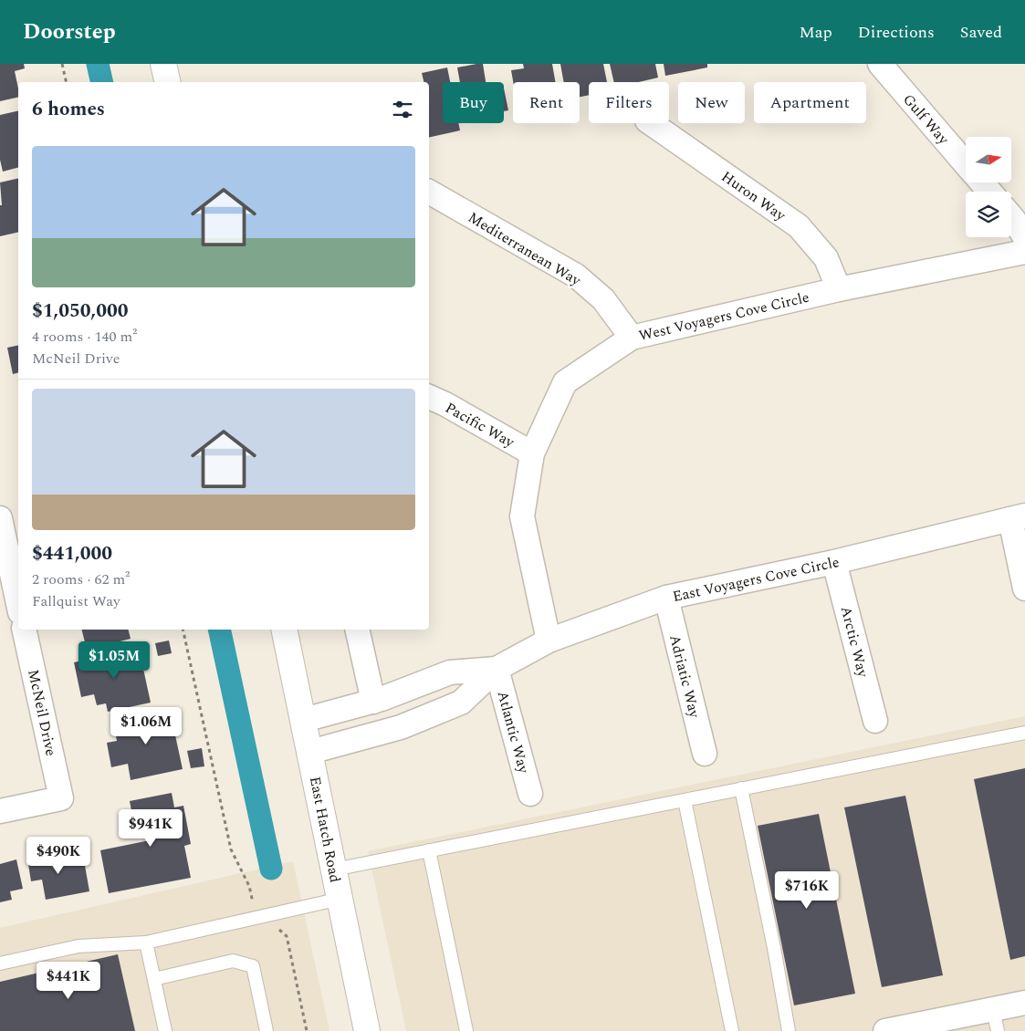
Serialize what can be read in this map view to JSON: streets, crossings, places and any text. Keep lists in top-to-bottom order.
{
  "streets": {
    "main road": ["East Hatch Road"],
    "street": [
      "Gulf Way",
      "Huron Way",
      "Mediterranean Way",
      "West Voyagers Cove Circle",
      "Pacific Way",
      "East Voyagers Cove Circle",
      "Arctic Way",
      "Adriatic Way",
      "McNeil Drive",
      "Atlantic Way"
    ]
  },
  "crossings": [
    ["Huron Way", "West Voyagers Cove Circle"],
    ["Mediterranean Way", "West Voyagers Cove Circle"],
    ["West Voyagers Cove Circle", "Pacific Way"],
    ["West Voyagers Cove Circle", "East Voyagers Cove Circle"],
    ["East Voyagers Cove Circle", "Arctic Way"],
    ["East Voyagers Cove Circle", "Adriatic Way"],
    ["East Voyagers Cove Circle", "Atlantic Way"],
    ["East Voyagers Cove Circle", "East Hatch Road"]
  ],
  "north": "right",
  "page": {
    "header": "Doorstep",
    "nav": ["Map", "Directions", "Saved"],
    "chip": [
      "Buy",
      "Rent",
      "Filters",
      "New",
      "Apartment"
    ],
    "heading": "6 homes",
    "list": [
      {
        "name": "$1,050,000",
        "note": "4 rooms · 140 m² · McNeil Drive"
      },
      {
        "name": "$441,000",
        "note": "2 rooms · 62 m² · Fallquist Way"
      }
    ],
    "price": [
      "$1.05M",
      "$1.06M",
      "$941K",
      "$490K",
      "$716K",
      "$441K"
    ]
  }
}
